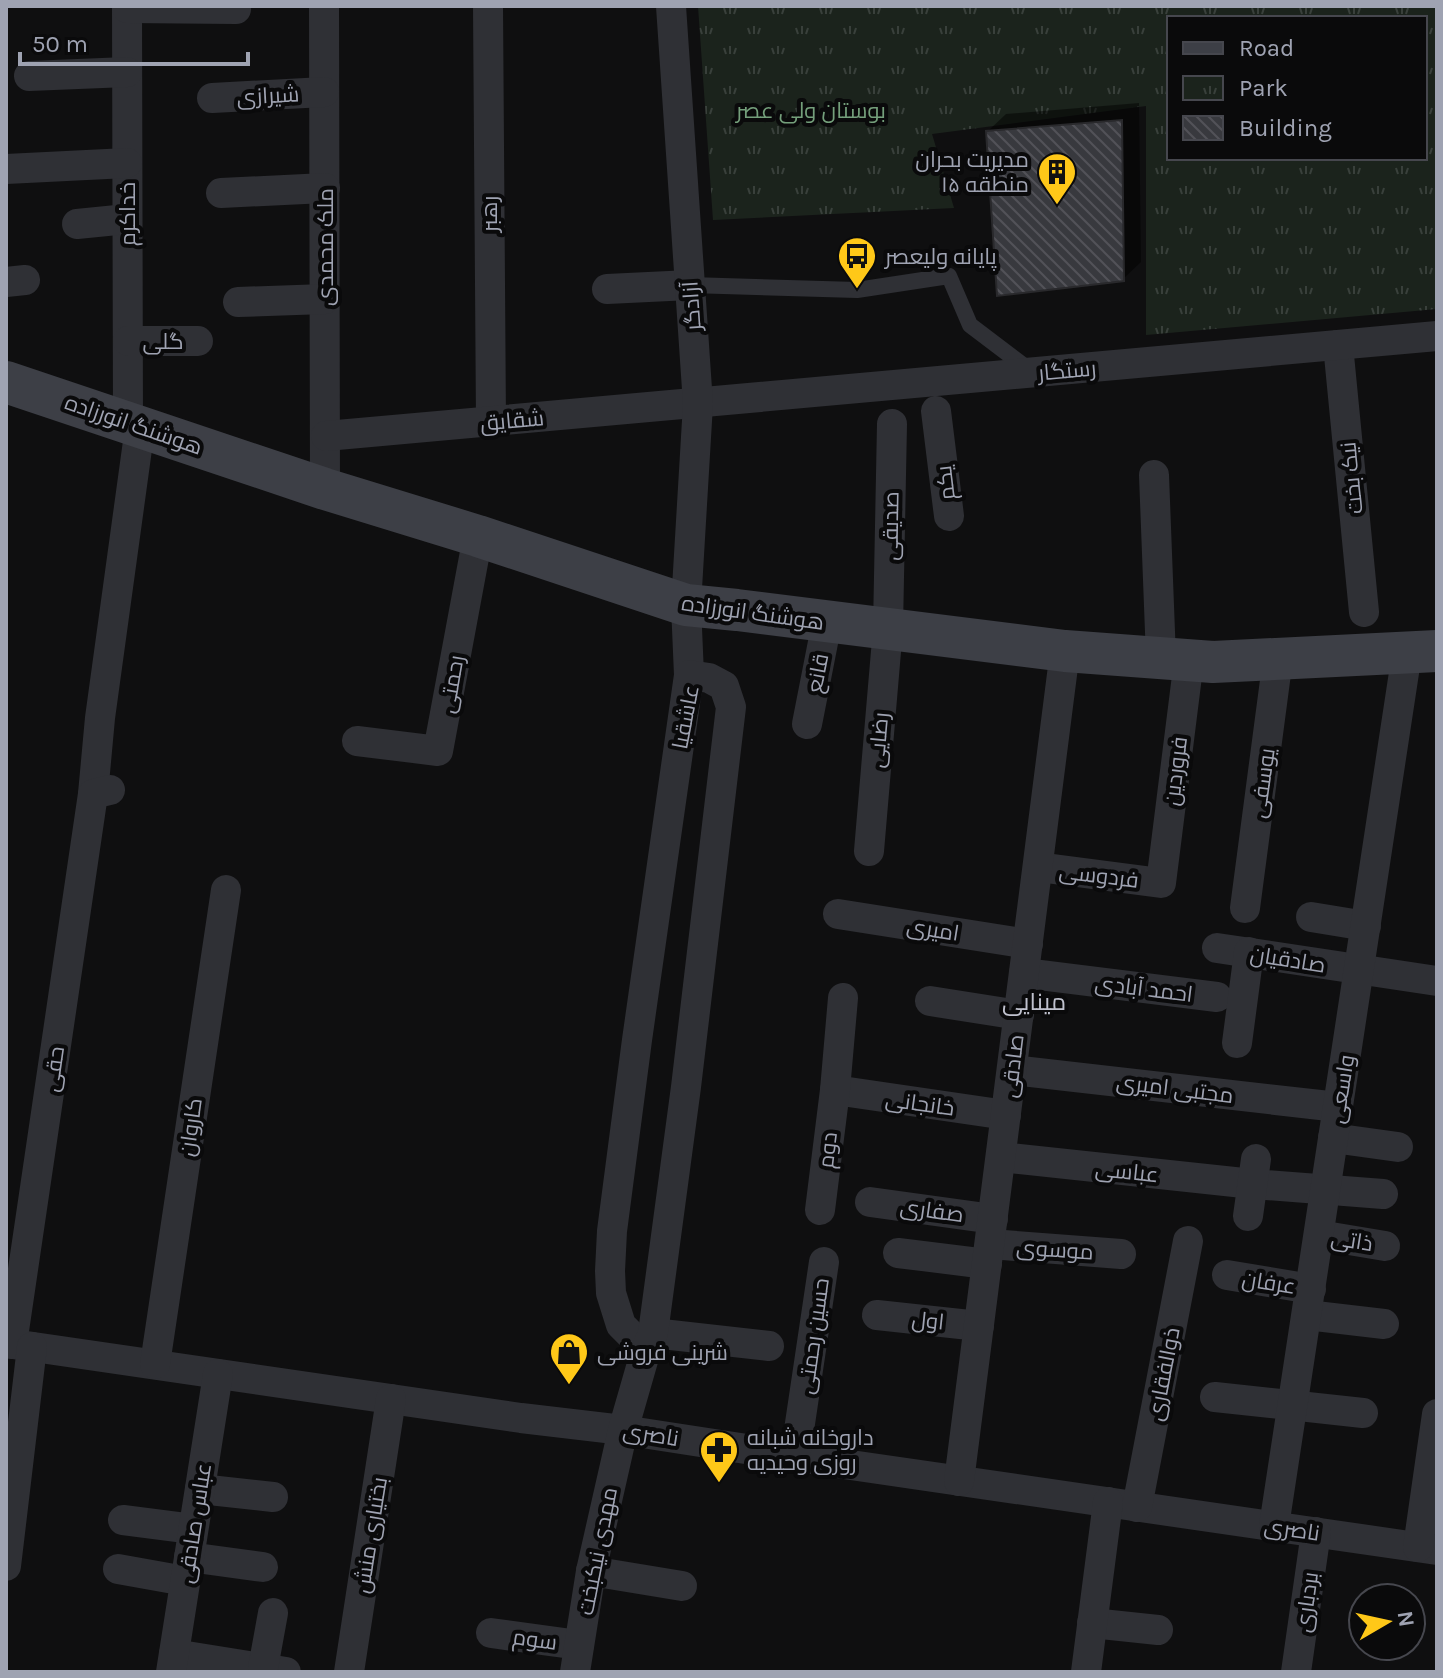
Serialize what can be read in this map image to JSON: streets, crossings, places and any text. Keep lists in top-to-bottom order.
{
  "streets": {
    "main road": ["هوشنگ انورزاده"],
    "street": [
      "شیرازی",
      "خداکرم",
      "رهبر",
      "ملک محمدی",
      "آزادگر",
      "گلی",
      "رستگار",
      "شقایق",
      "نیک بخت",
      "یکم",
      "صدیقی",
      "قانع",
      "رحمتی",
      "عاشقیا",
      "رضایی",
      "فروردین",
      "یوسفی",
      "فردوسی",
      "امیری",
      "صادقیان",
      "احمد آبادی",
      "صادقی",
      "حقی",
      "مجتبی امیری",
      "واسعی",
      "خانجانی",
      "کاروان",
      "دوم",
      "عباسی",
      "صفاری",
      "ذاتی",
      "موسوی",
      "عرفان",
      "اول",
      "حسین رحمتی",
      "ذوالفقاری",
      "ناصری",
      "عباس صادقی",
      "بختیاری منش",
      "مهدی نیکبخت",
      "بردباری",
      "سوم"
    ]
  },
  "crossings": [
    ["شیرازی", "ملک محمدی"],
    ["خداکرم", "گلی"],
    ["خداکرم", "هوشنگ انورزاده"],
    ["خداکرم", "حقی"],
    ["رهبر", "شقایق"],
    ["ملک محمدی", "شقایق"],
    ["ملک محمدی", "هوشنگ انورزاده"],
    ["آزادگر", "رستگار"],
    ["آزادگر", "شقایق"],
    ["آزادگر", "هوشنگ انورزاده"],
    ["آزادگر", "عاشقیا"],
    ["رستگار", "شقایق"],
    ["رستگار", "نیک بخت"],
    ["هوشنگ انورزاده", "صدیقی"],
    ["هوشنگ انورزاده", "قانع"],
    ["هوشنگ انورزاده", "رحمتی"],
    ["هوشنگ انورزاده", "رضایی"],
    ["هوشنگ انورزاده", "فروردین"],
    ["هوشنگ انورزاده", "یوسفی"],
    ["هوشنگ انورزاده", "صادقی"],
    ["هوشنگ انورزاده", "حقی"],
    ["هوشنگ انورزاده", "واسعی"],
    ["یکم", "صدیقی"],
    ["صدیقی", "رضایی"],
    ["عاشقیا", "ناصری"],
    ["عاشقیا", "مهدی نیکبخت"],
    ["فروردین", "فردوسی"],
    ["فردوسی", "صادقی"],
    ["امیری", "احمد آبادی"],
    ["امیری", "صادقی"],
    ["صادقیان", "واسعی"],
    ["احمد آبادی", "صادقی"],
    ["صادقی", "مجتبی امیری"],
    ["صادقی", "خانجانی"],
    ["صادقی", "عباسی"],
    ["صادقی", "صفاری"],
    ["صادقی", "موسوی"],
    ["صادقی", "اول"],
    ["صادقی", "ناصری"],
    ["حقی", "ناصری"],
    ["مجتبی امیری", "واسعی"],
    ["واسعی", "عباسی"],
    ["واسعی", "ذاتی"],
    ["واسعی", "عرفان"],
    ["واسعی", "ناصری"],
    ["خانجانی", "دوم"],
    ["کاروان", "ناصری"],
    ["صفاری", "موسوی"],
    ["حسین رحمتی", "ناصری"],
    ["ذوالفقاری", "ناصری"],
    ["ناصری", "عباس صادقی"],
    ["ناصری", "بختیاری منش"],
    ["ناصری", "مهدی نیکبخت"],
    ["ناصری", "بردباری"],
    ["مهدی نیکبخت", "سوم"]
  ],
  "districts": ["مینایی"],
  "parks": ["بوستان ولی عصر"],
  "places": {
    "building": ["مدیریت بحران منطقه ۱۵"],
    "bus stop": ["پایانه ولیعصر"],
    "shop": ["شرینی فروشی"],
    "pharmacy": ["داروخانه شبانه روزی وحیدیه"]
  },
  "legend": ["Road", "Park", "Building"],
  "scale_bar": "50 m",
  "north": "right"
}
